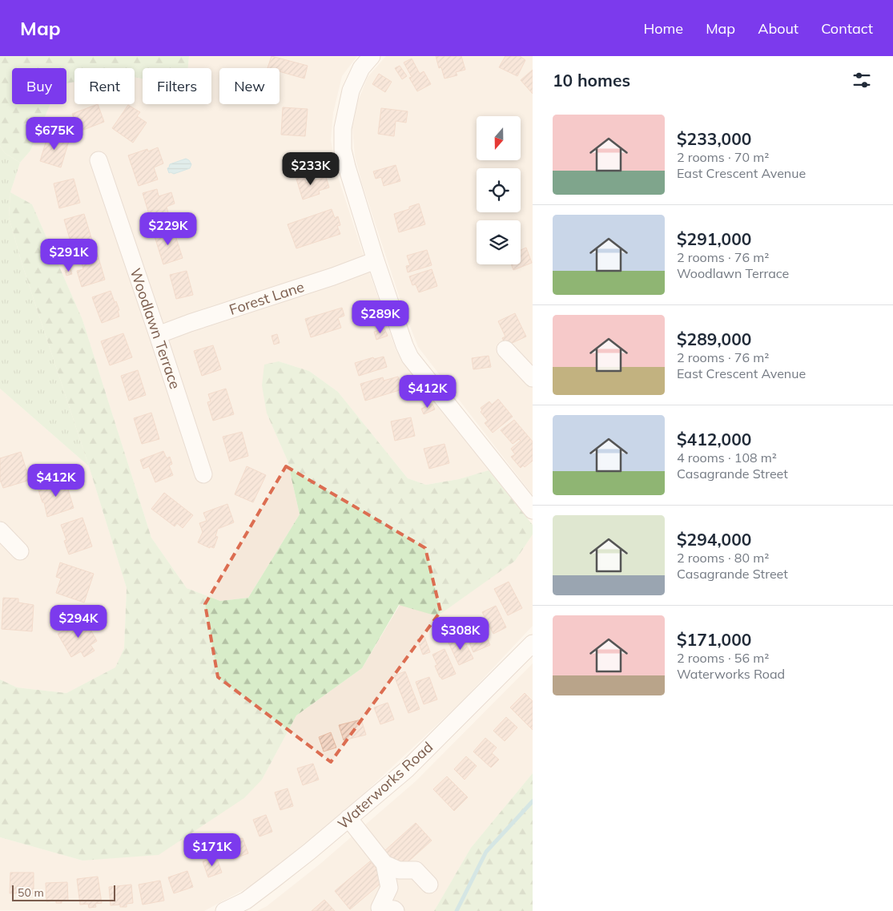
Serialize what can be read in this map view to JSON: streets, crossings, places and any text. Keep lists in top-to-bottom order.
{
  "streets": {
    "street": ["Forest Lane", "Woodlawn Terrace", "Waterworks Road"]
  },
  "crossings": [
    ["Forest Lane", "Woodlawn Terrace"]
  ],
  "scale_bar": "50 m",
  "north": "bottom",
  "page": {
    "header": "Map",
    "nav": [
      "Home",
      "Map",
      "About",
      "Contact"
    ],
    "heading": "10 homes",
    "chip": [
      "Buy",
      "Rent",
      "Filters",
      "New"
    ],
    "list": [
      {
        "name": "$233,000",
        "note": "2 rooms · 70 m² · East Crescent Avenue"
      },
      {
        "name": "$291,000",
        "note": "2 rooms · 76 m² · Woodlawn Terrace"
      },
      {
        "name": "$289,000",
        "note": "2 rooms · 76 m² · East Crescent Avenue"
      },
      {
        "name": "$412,000",
        "note": "4 rooms · 108 m² · Casagrande Street"
      },
      {
        "name": "$294,000",
        "note": "2 rooms · 80 m² · Casagrande Street"
      },
      {
        "name": "$171,000",
        "note": "2 rooms · 56 m² · Waterworks Road"
      }
    ],
    "price": [
      "$675K",
      "$233K",
      "$229K",
      "$291K",
      "$289K",
      "$412K",
      "$412K",
      "$294K",
      "$308K",
      "$171K"
    ],
    "scale": "50 m"
  }
}
